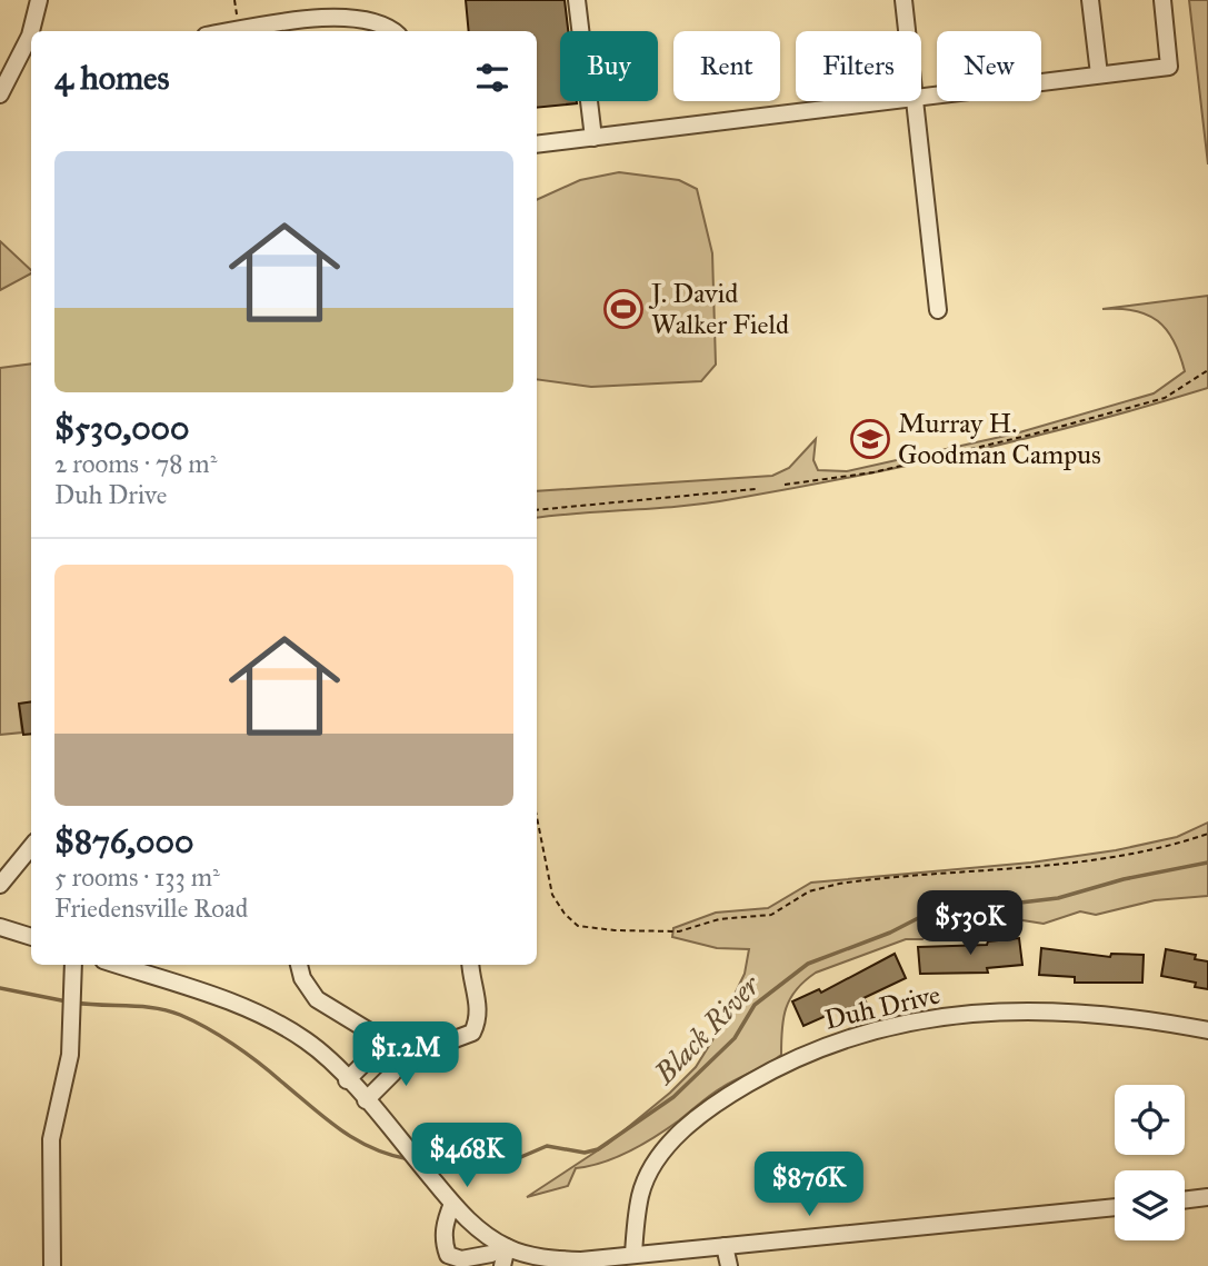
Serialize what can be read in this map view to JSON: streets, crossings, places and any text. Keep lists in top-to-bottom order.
{
  "streets": {
    "street": ["Duh Drive"]
  },
  "water": ["Black River"],
  "places": {
    "sports": ["J. David Walker Field"],
    "school or university": ["Murray H. Goodman Campus"]
  },
  "page": {
    "chip": [
      "Buy",
      "Rent",
      "Filters",
      "New"
    ],
    "heading": "4 homes",
    "list": [
      {
        "name": "$530,000",
        "note": "2 rooms · 78 m² · Duh Drive"
      },
      {
        "name": "$876,000",
        "note": "5 rooms · 133 m² · Friedensville Road"
      }
    ],
    "price": [
      "$530K",
      "$1.2M",
      "$468K",
      "$876K"
    ]
  }
}
